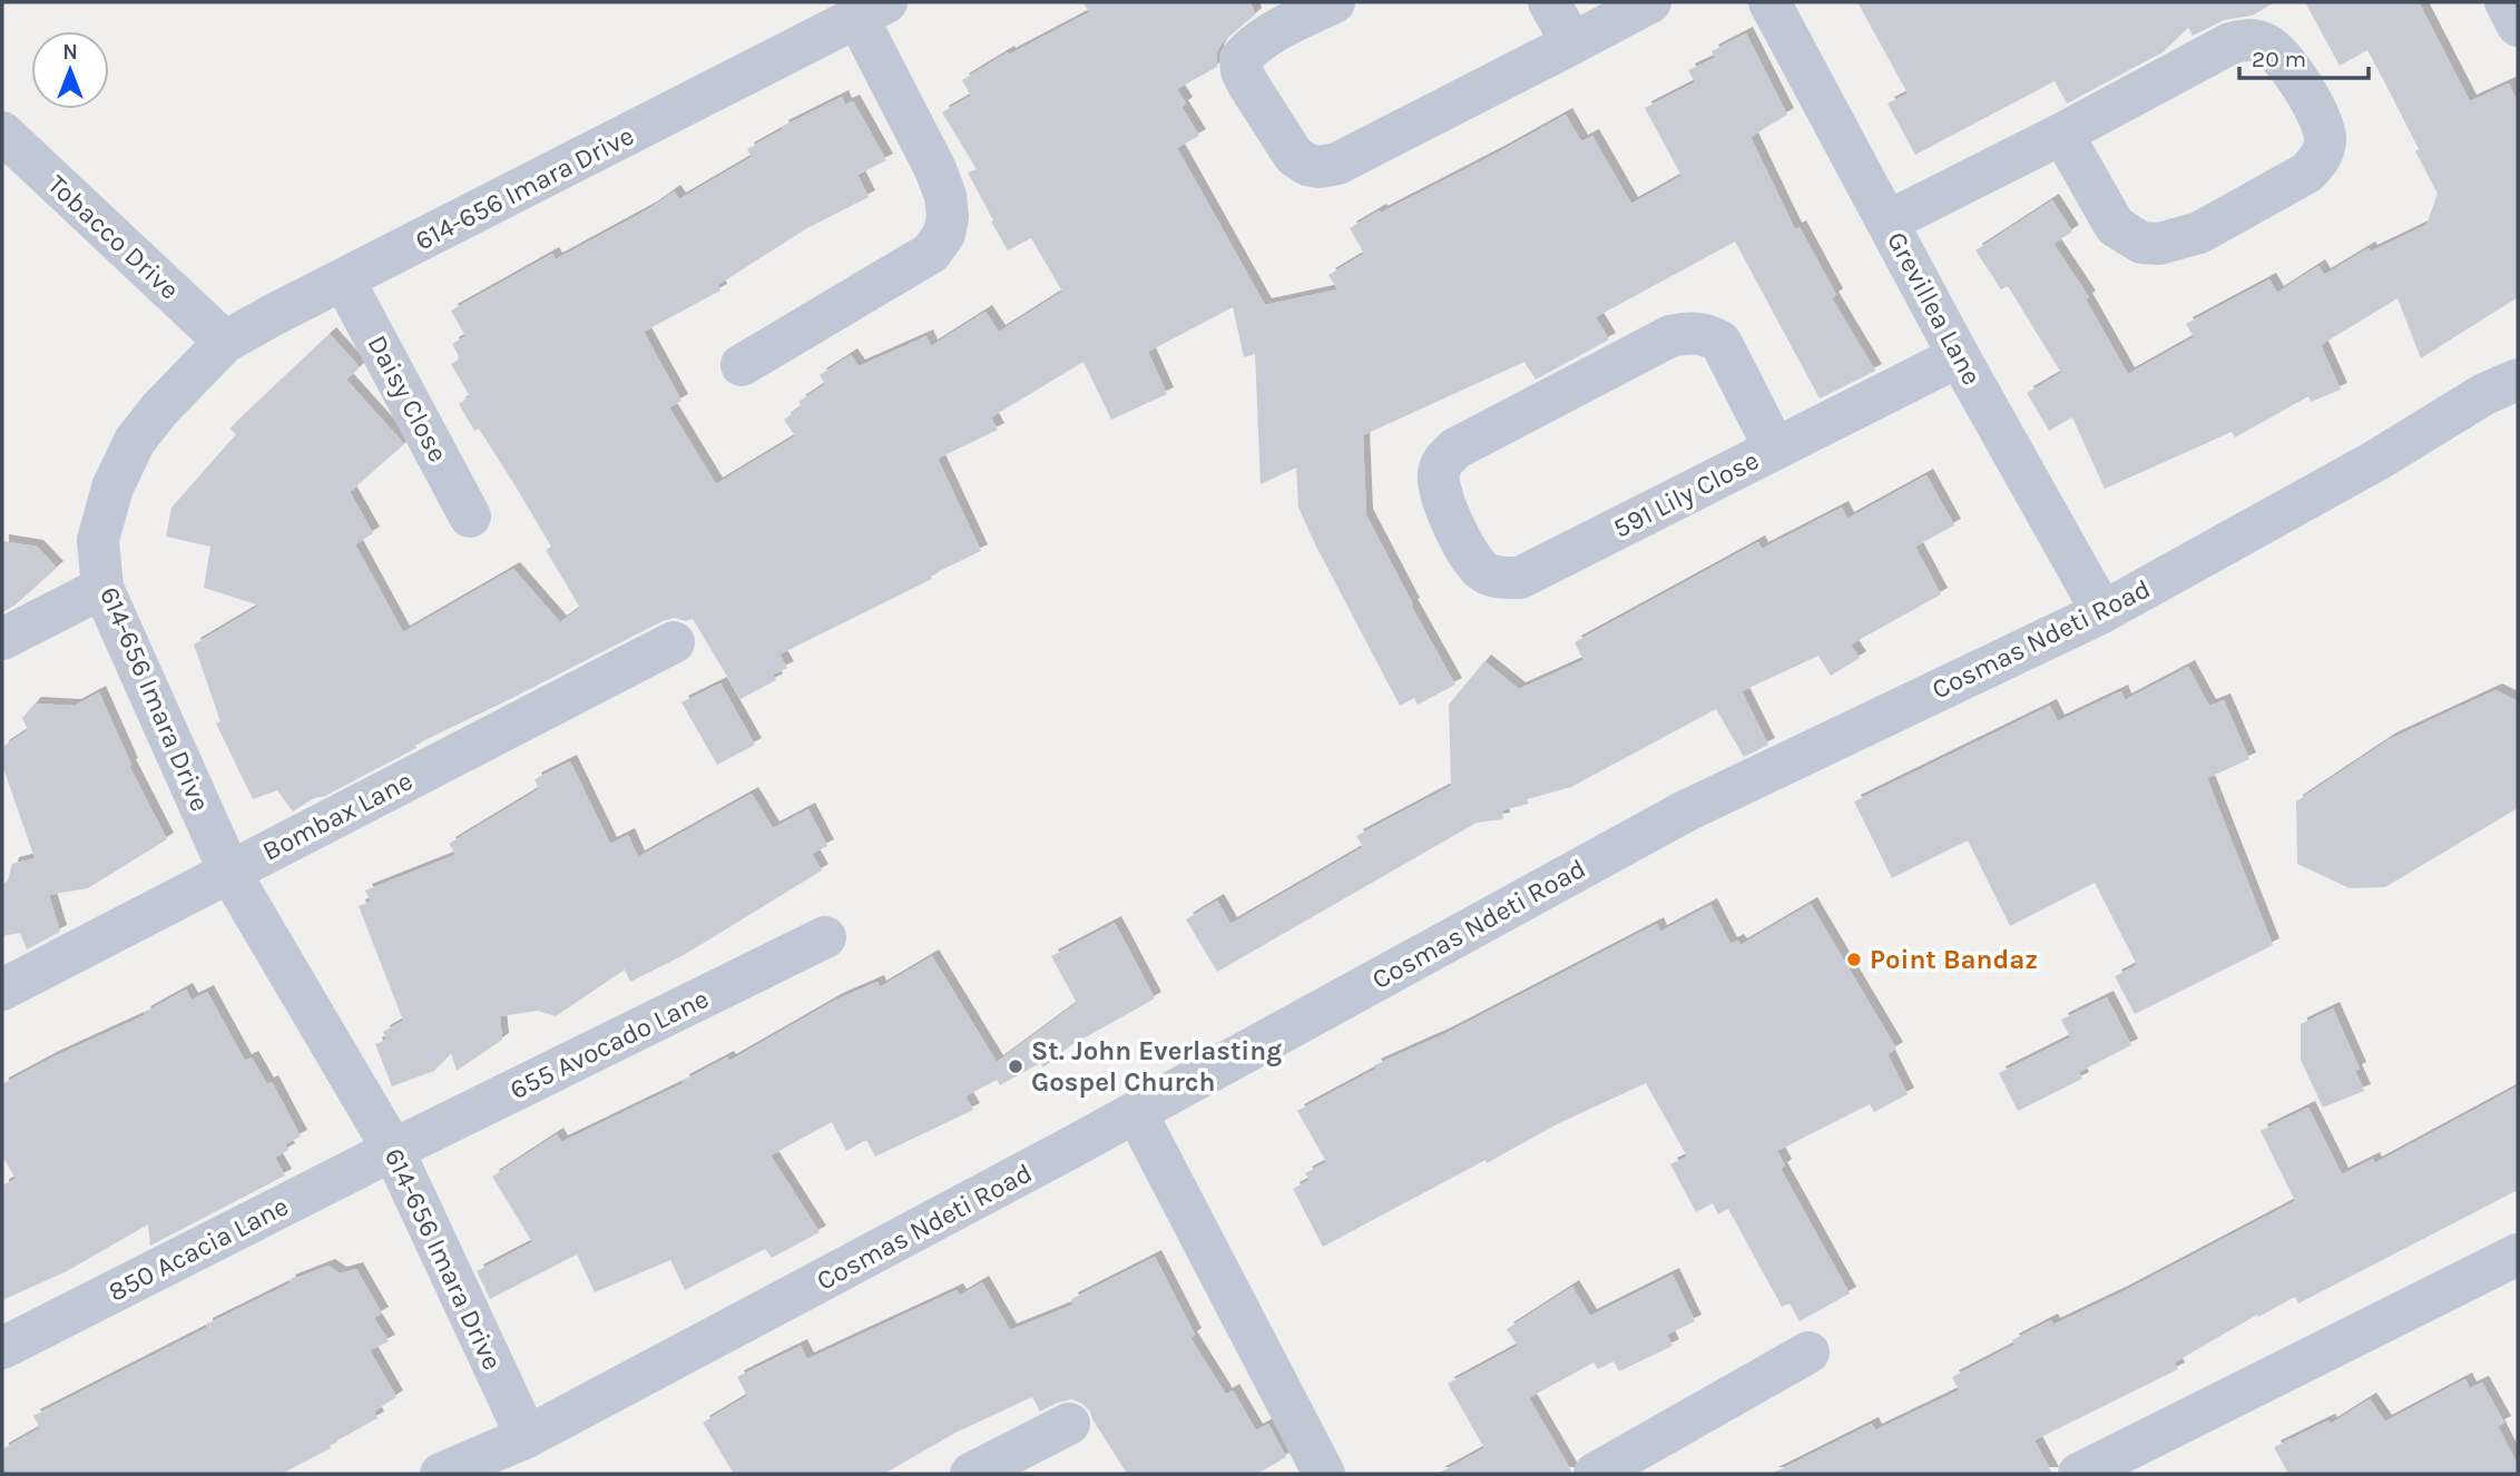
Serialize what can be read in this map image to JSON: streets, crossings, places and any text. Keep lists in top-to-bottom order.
{
  "streets": {
    "street": [
      "614-656 Imara Drive",
      "Tobacco Drive",
      "Grevillea Lane",
      "Daisy Close",
      "591 Lily Close",
      "Cosmas Ndeti Road",
      "Bombax Lane",
      "655 Avocado Lane",
      "850 Acacia Lane"
    ]
  },
  "crossings": [
    ["614-656 Imara Drive", "Tobacco Drive"],
    ["614-656 Imara Drive", "Daisy Close"],
    ["614-656 Imara Drive", "Cosmas Ndeti Road"],
    ["614-656 Imara Drive", "Bombax Lane"],
    ["614-656 Imara Drive", "655 Avocado Lane"],
    ["614-656 Imara Drive", "850 Acacia Lane"],
    ["Grevillea Lane", "591 Lily Close"],
    ["Grevillea Lane", "Cosmas Ndeti Road"],
    ["655 Avocado Lane", "850 Acacia Lane"]
  ],
  "places": ["Point Bandaz", "St. John Everlasting Gospel Church"],
  "scale_bar": "20 m",
  "north": "top"
}
